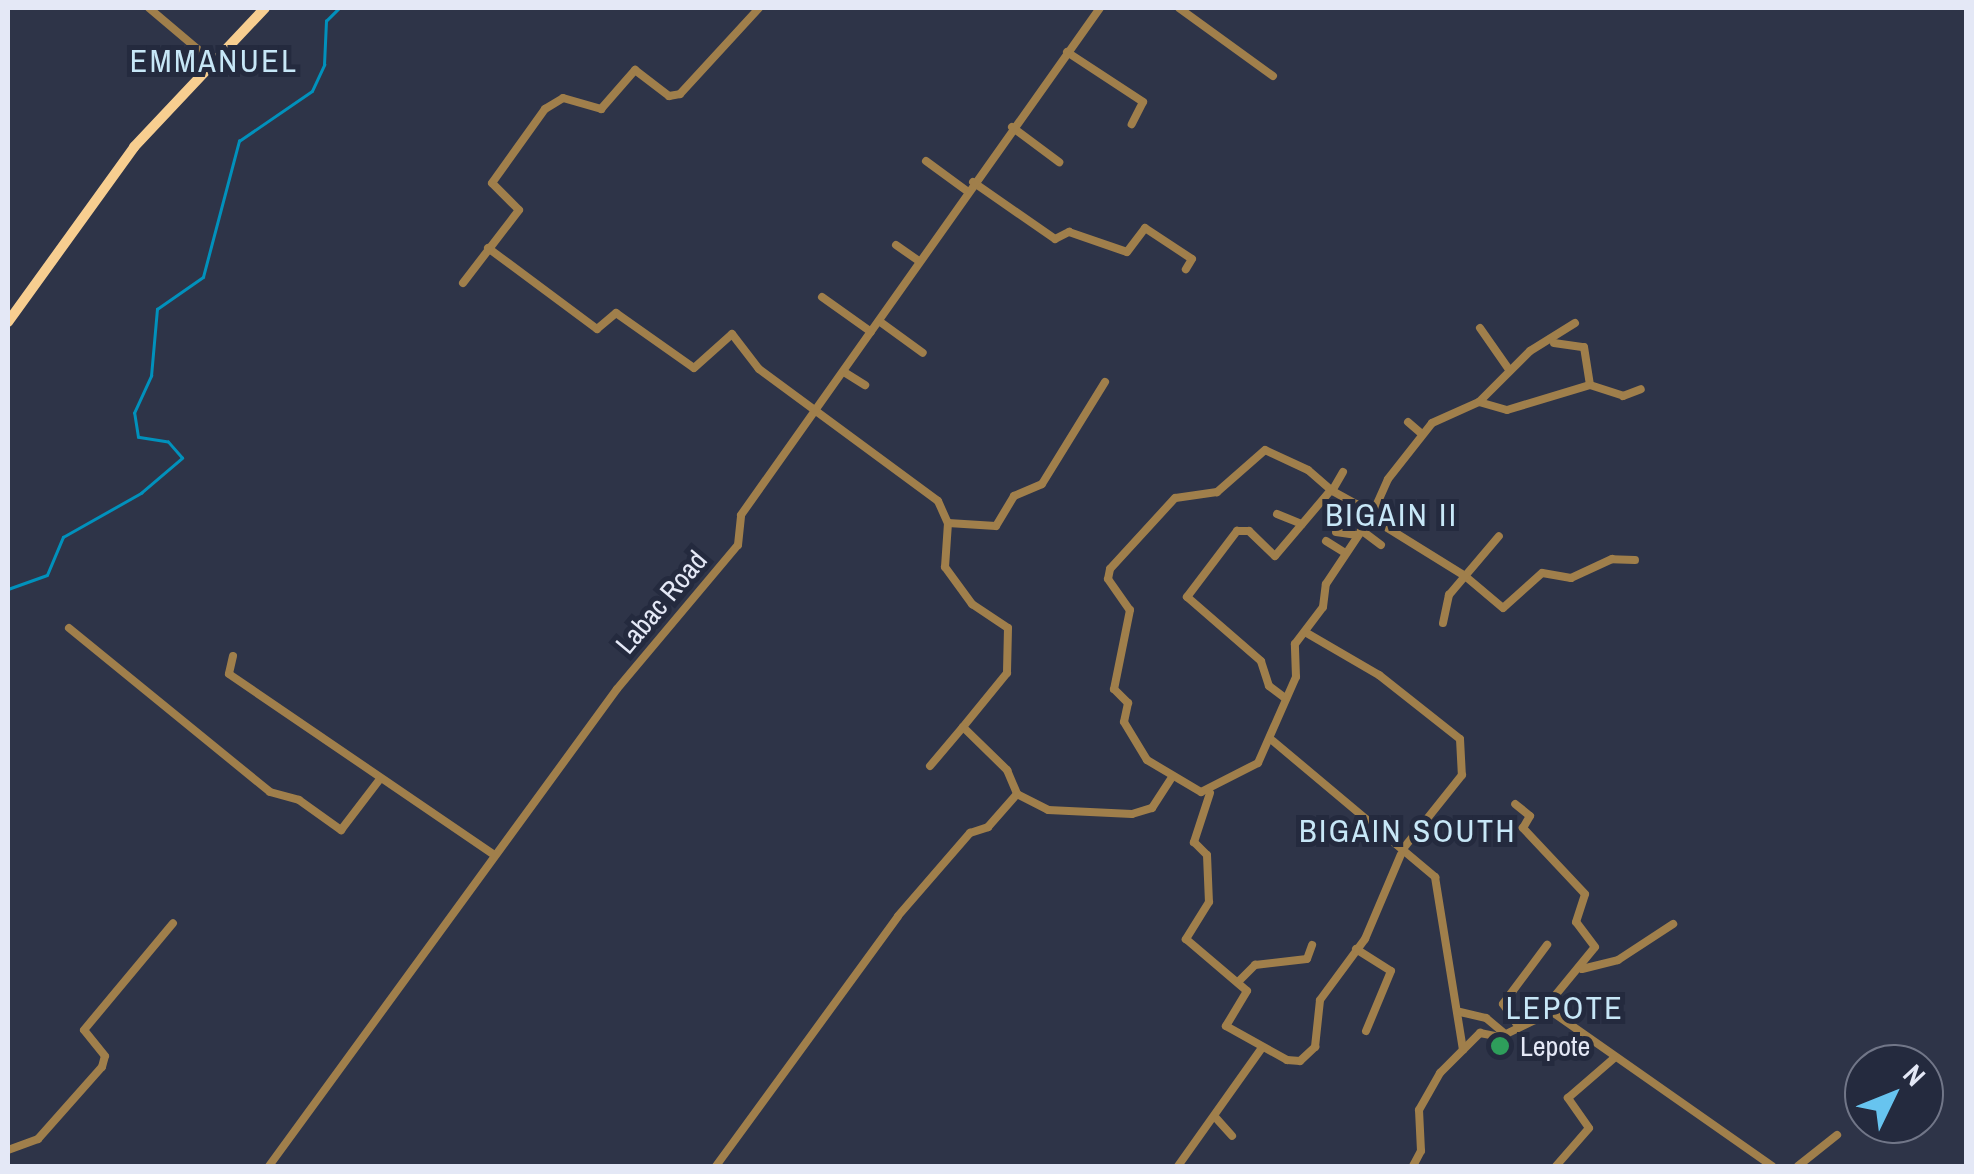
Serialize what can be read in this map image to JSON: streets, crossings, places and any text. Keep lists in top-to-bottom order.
{
  "streets": {
    "street": ["Labac Road"]
  },
  "districts": [
    "EMMANUEL",
    "BIGAIN II",
    "BIGAIN SOUTH",
    "LEPOTE"
  ],
  "places": ["Lepote"],
  "north": "top right"
}
